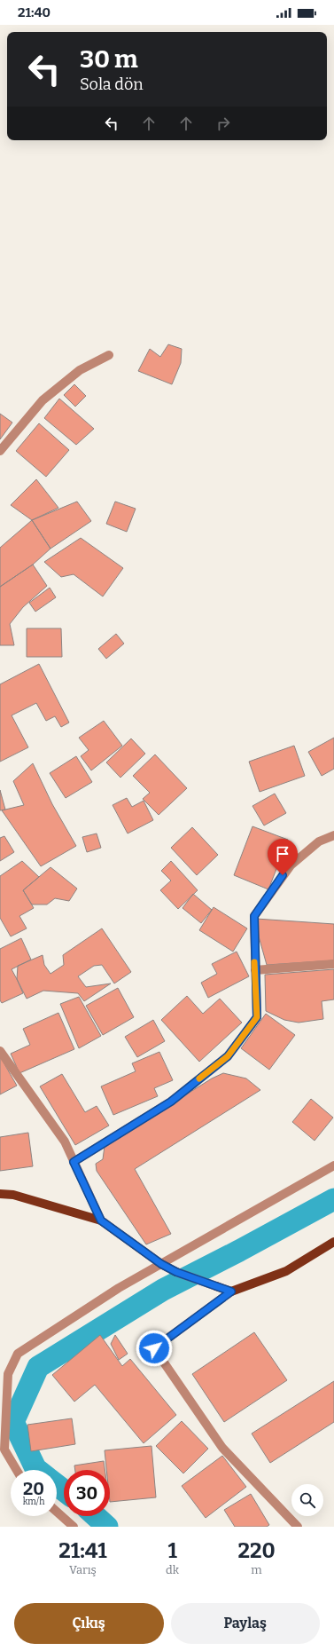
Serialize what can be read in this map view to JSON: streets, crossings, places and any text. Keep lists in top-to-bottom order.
{
  "page": {
    "status": "21:40",
    "turn": ["30 m", "Sola dön"],
    "speed": "20 km/h",
    "limit": "30",
    "eta": [
      "21:41",
      "Varış",
      "1",
      "dk",
      "220",
      "m"
    ],
    "buttons": ["Çıkış", "Paylaş"]
  }
}
